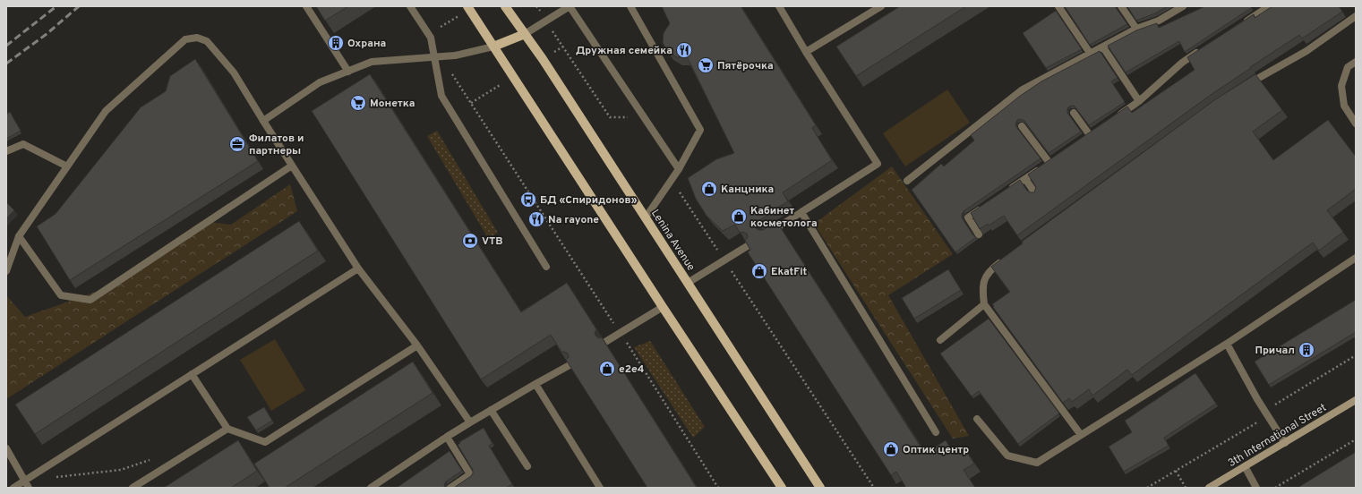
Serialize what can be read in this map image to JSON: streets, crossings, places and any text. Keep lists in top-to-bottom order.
{
  "streets": {
    "main road": ["Lenina Avenue"],
    "street": ["3th International Street"]
  },
  "places": {
    "building": ["Охрана", "Причал"],
    "restaurant": ["Дружная семейка", "Na rayone"],
    "supermarket": ["Пятёрочка", "Монетка"],
    "office": ["Филатов и партнеры"],
    "shop": [
      "Канцника",
      "Кабинет косметолога",
      "EkatFit",
      "е2е4",
      "Оптик центр"
    ],
    "bus stop": ["БД «Спиридонов»"],
    "bank": ["VTB"]
  }
}
